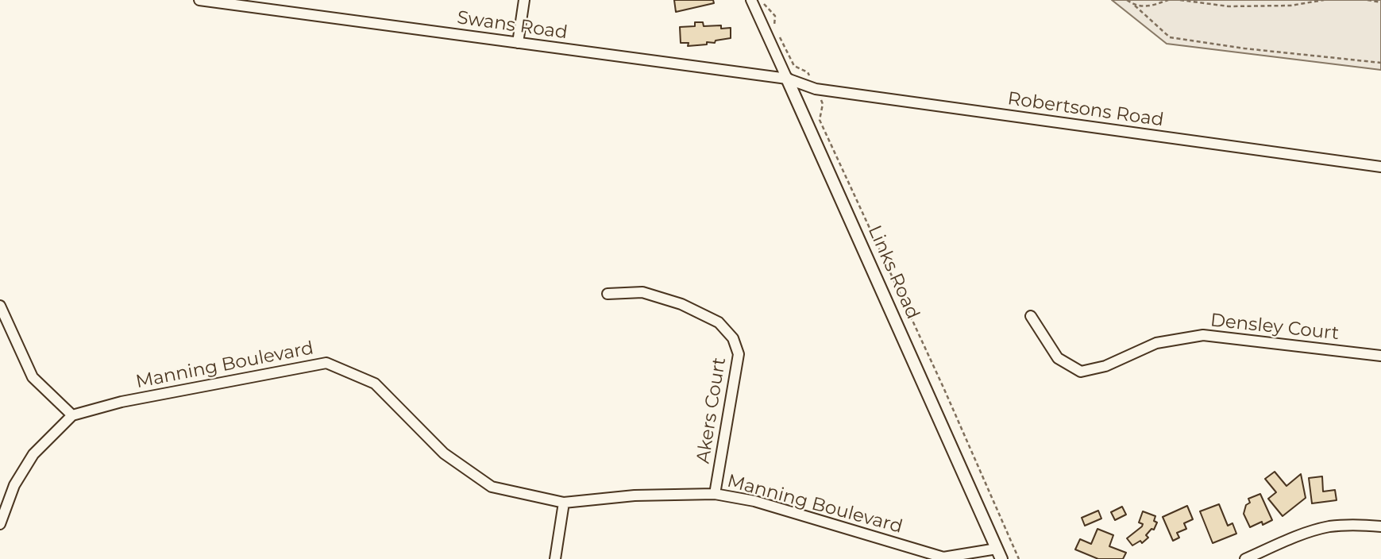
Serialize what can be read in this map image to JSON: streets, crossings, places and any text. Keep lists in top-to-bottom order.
{
  "streets": {
    "street": [
      "Swans Road",
      "Robertsons Road",
      "Links Road",
      "Densley Court",
      "Manning Boulevard",
      "Akers Court"
    ]
  },
  "crossings": [
    ["Swans Road", "Robertsons Road"],
    ["Swans Road", "Links Road"],
    ["Robertsons Road", "Links Road"],
    ["Links Road", "Manning Boulevard"],
    ["Manning Boulevard", "Akers Court"]
  ]
}
